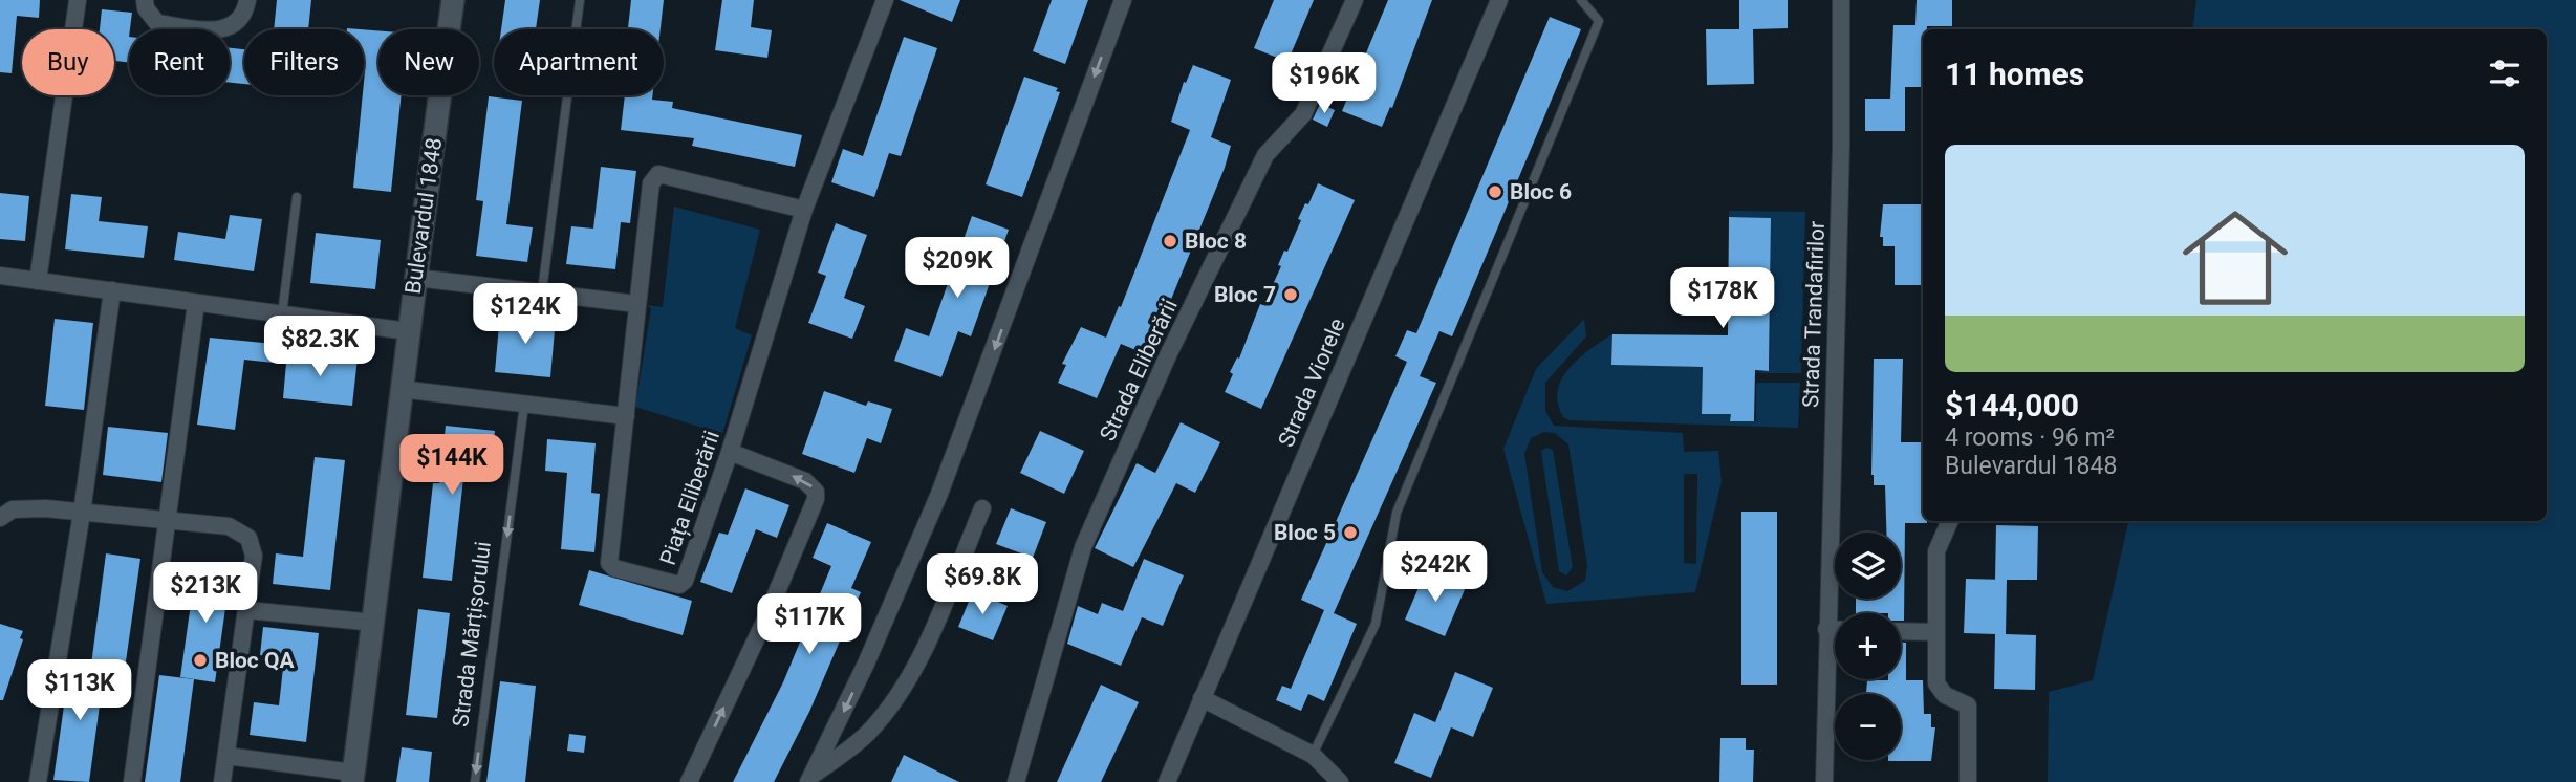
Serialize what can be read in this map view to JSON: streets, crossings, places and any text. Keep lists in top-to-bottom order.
{
  "streets": {
    "street": [
      "Bulevardul 1848",
      "Strada Trandafirilor",
      "Strada Eliberării",
      "Strada Viorele",
      "Piața Eliberării"
    ],
    "lane": ["Strada Mărțișorului"]
  },
  "one_way": ["Strada Mărțișorului"],
  "places": [
    "Bloc 6",
    "Bloc 8",
    "Bloc 7",
    "Bloc 5",
    "Bloc QA"
  ],
  "page": {
    "chip": [
      "Buy",
      "Rent",
      "Filters",
      "New",
      "Apartment"
    ],
    "heading": "11 homes",
    "price": [
      "$196K",
      "$209K",
      "$178K",
      "$124K",
      "$82.3K",
      "$144K",
      "$242K",
      "$69.8K",
      "$213K",
      "$117K",
      "$113K"
    ],
    "list": [
      {
        "name": "$144,000",
        "note": "4 rooms · 96 m² · Bulevardul 1848"
      }
    ],
    "map_buttons": ["+", "−"]
  }
}
